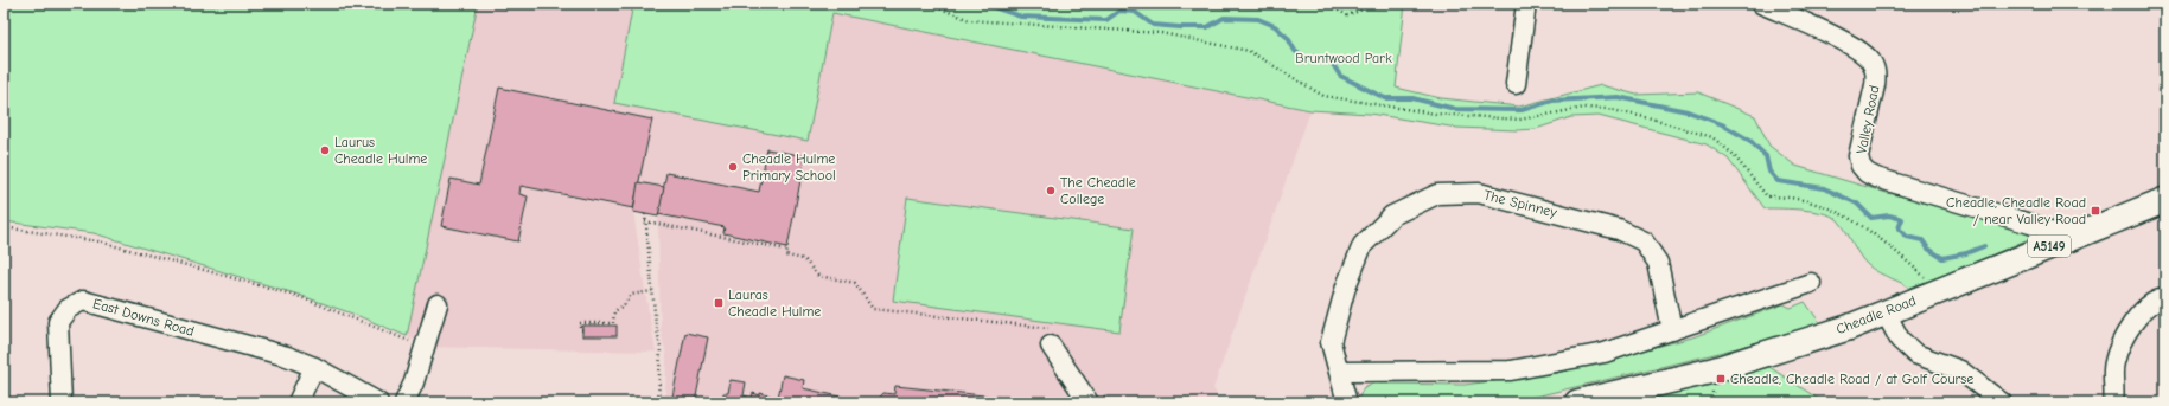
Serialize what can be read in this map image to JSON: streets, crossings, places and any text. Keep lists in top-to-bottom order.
{
  "streets": {
    "main road": ["A5149", "Cheadle Road"],
    "street": ["Valley Road", "The Spinney", "East Downs Road"]
  },
  "crossings": [
    ["Valley Road", "Cheadle Road"]
  ],
  "parks": ["Bruntwood Park"],
  "places": {
    "other": ["Laurus Cheadle Hulme", "Cheadle Hulme Primary School", "The Cheadle College"],
    "transit": ["Cheadle, Cheadle Road / near Valley Road", "Lauras Cheadle Hulme", "Cheadle, Cheadle Road / at Golf Course"]
  }
}
